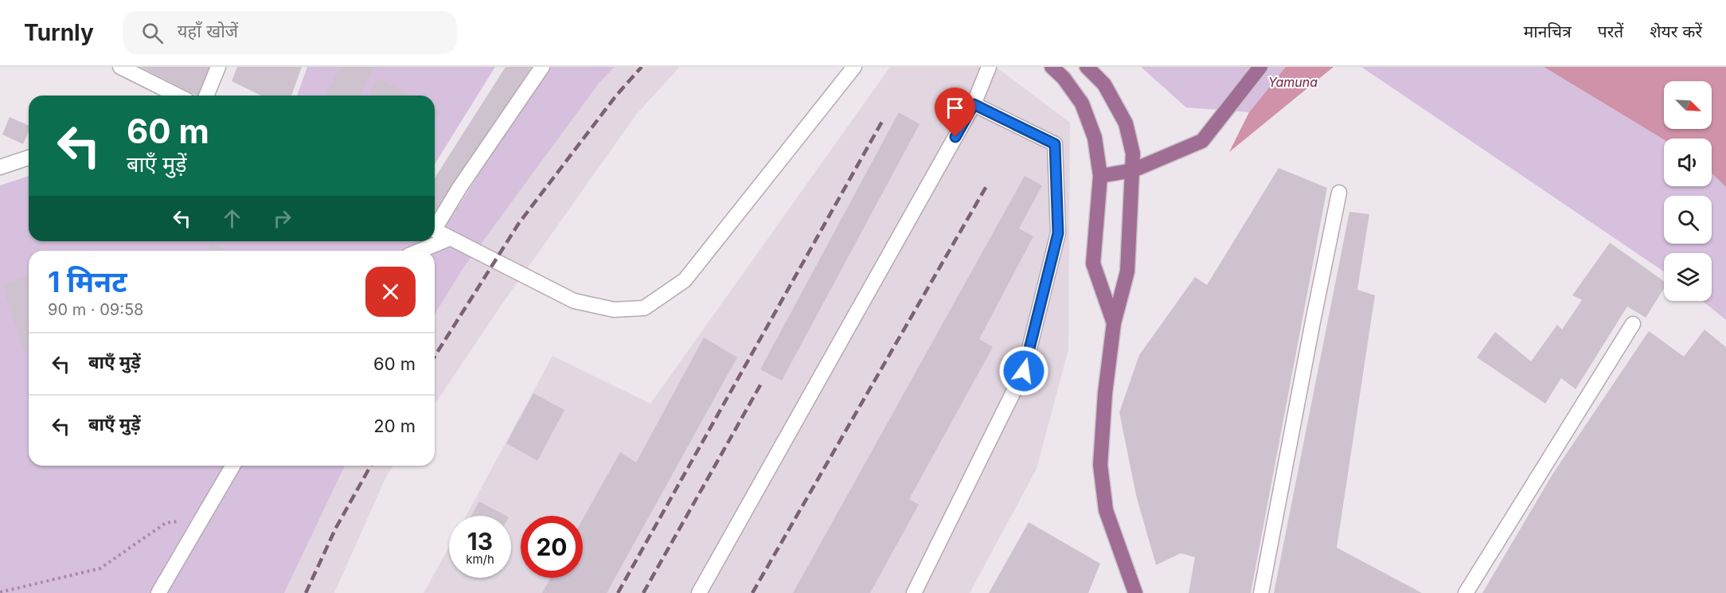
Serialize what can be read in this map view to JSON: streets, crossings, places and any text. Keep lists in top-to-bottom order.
{
  "water": ["Yamuna"],
  "north": "bottom right",
  "page": {
    "header": "Turnly",
    "search": "यहाँ खोजें",
    "nav": ["मानचित्र", "परतें", "शेयर करें"],
    "turn": ["60 m", "बाएँ मुड़ें"],
    "heading": ["1 मिनट", "90 m · 09:58"],
    "list": [
      {
        "name": "बाएँ मुड़ें",
        "value": "60 m"
      },
      {
        "name": "बाएँ मुड़ें",
        "value": "20 m"
      }
    ],
    "speed": "13 km/h",
    "limit": "20"
  }
}
